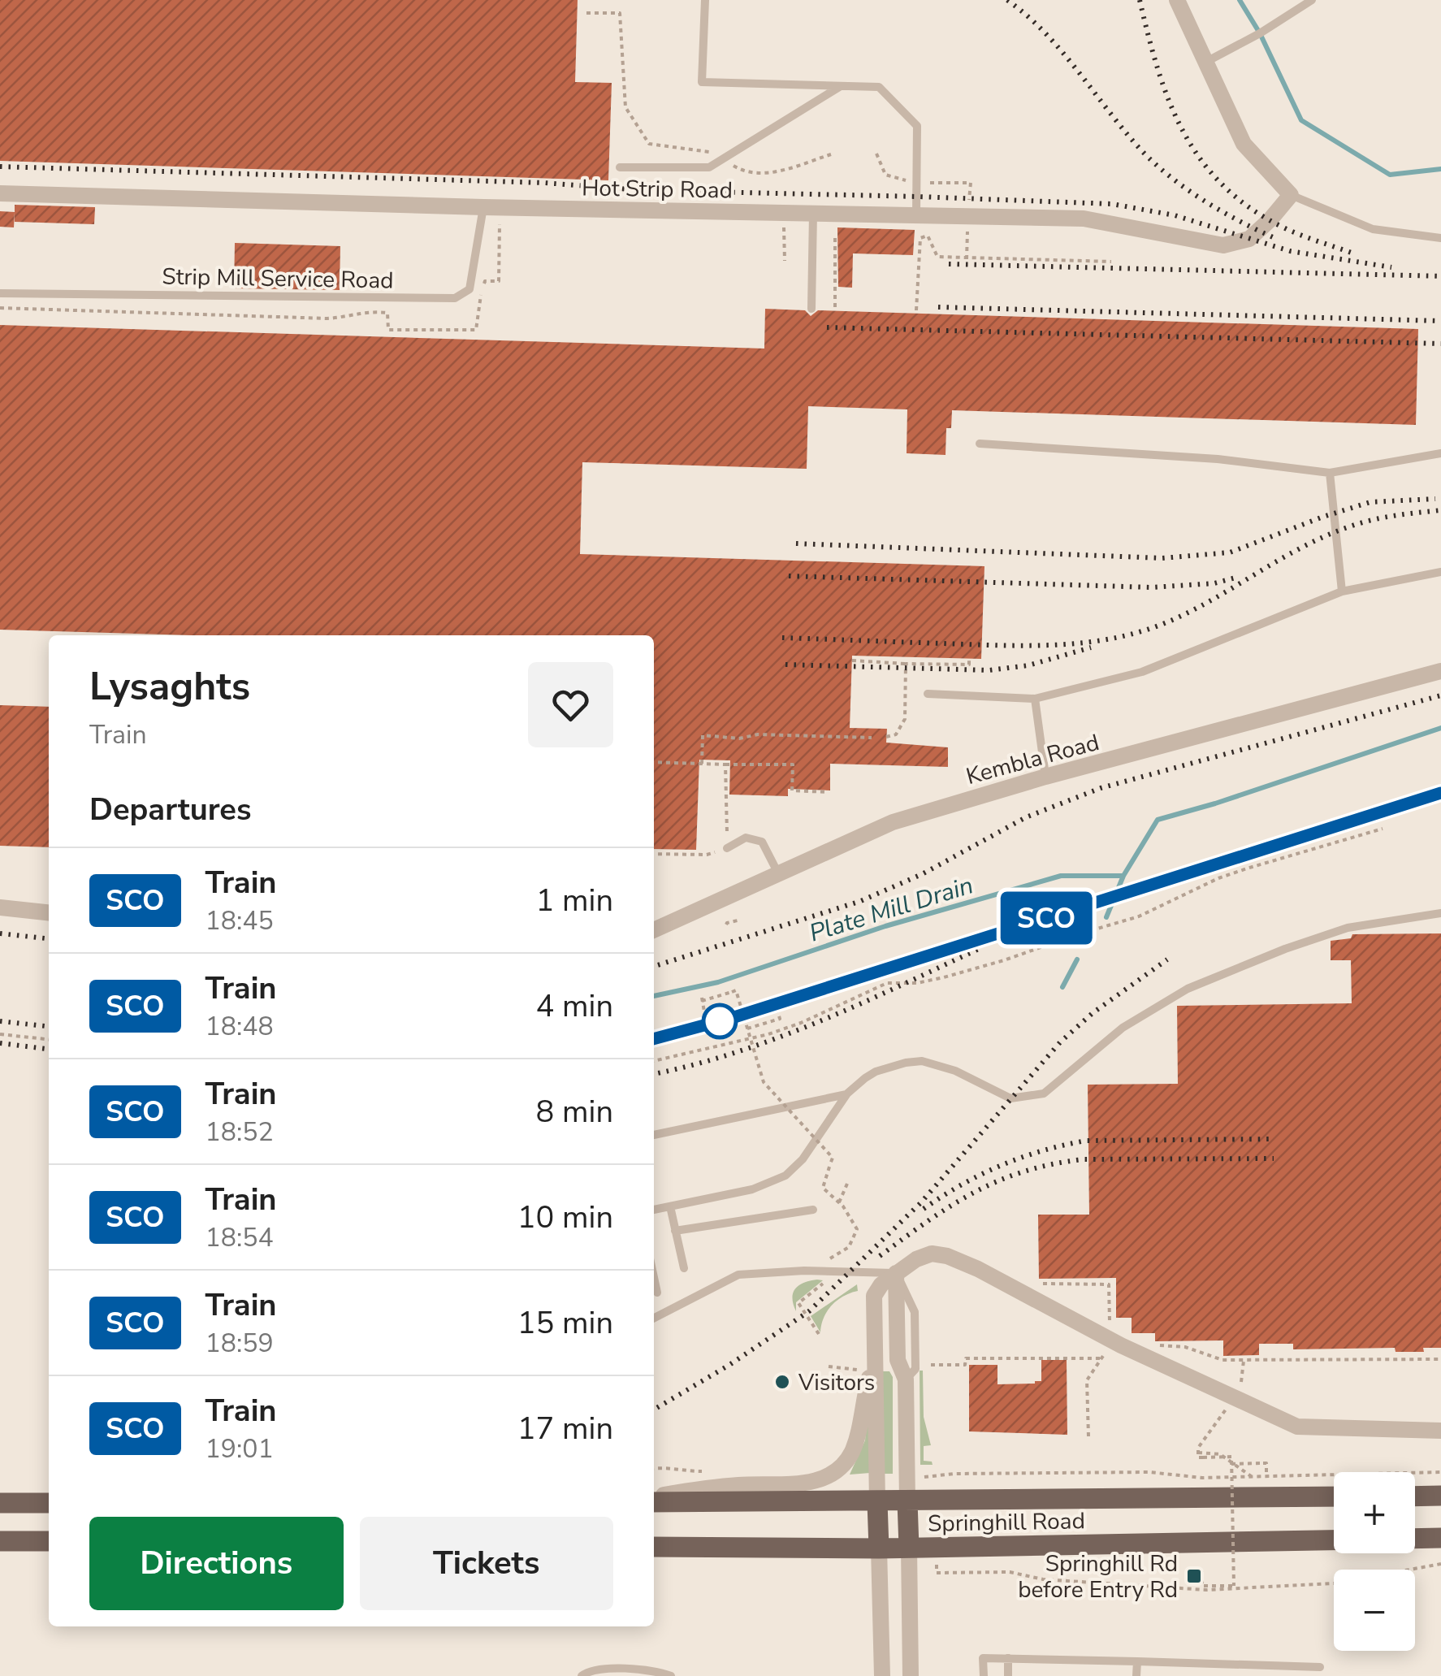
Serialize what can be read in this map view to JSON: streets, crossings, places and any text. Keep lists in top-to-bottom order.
{
  "streets": {
    "main road": ["Springhill Road"],
    "street": ["Hot Strip Road", "Kembla Road"],
    "lane": ["Strip Mill Service Road"]
  },
  "crossings": [
    ["Hot Strip Road", "Strip Mill Service Road"]
  ],
  "water": ["Plate Mill Drain"],
  "places": {
    "other": ["Visitors"],
    "transit": ["Springhill Rd before Entry Rd"]
  },
  "page": {
    "on_map": "SCO",
    "heading": [
      ["Lysaghts", "Train"],
      "Departures"
    ],
    "list": [
      {
        "mark": "SCO",
        "name": "Train",
        "note": "18:45",
        "value": "1 min"
      },
      {
        "mark": "SCO",
        "name": "Train",
        "note": "18:48",
        "value": "4 min"
      },
      {
        "mark": "SCO",
        "name": "Train",
        "note": "18:52",
        "value": "8 min"
      },
      {
        "mark": "SCO",
        "name": "Train",
        "note": "18:54",
        "value": "10 min"
      },
      {
        "mark": "SCO",
        "name": "Train",
        "note": "18:59",
        "value": "15 min"
      },
      {
        "mark": "SCO",
        "name": "Train",
        "note": "19:01",
        "value": "17 min"
      }
    ],
    "map_buttons": ["+", "−"],
    "buttons": ["Directions", "Tickets"]
  }
}
